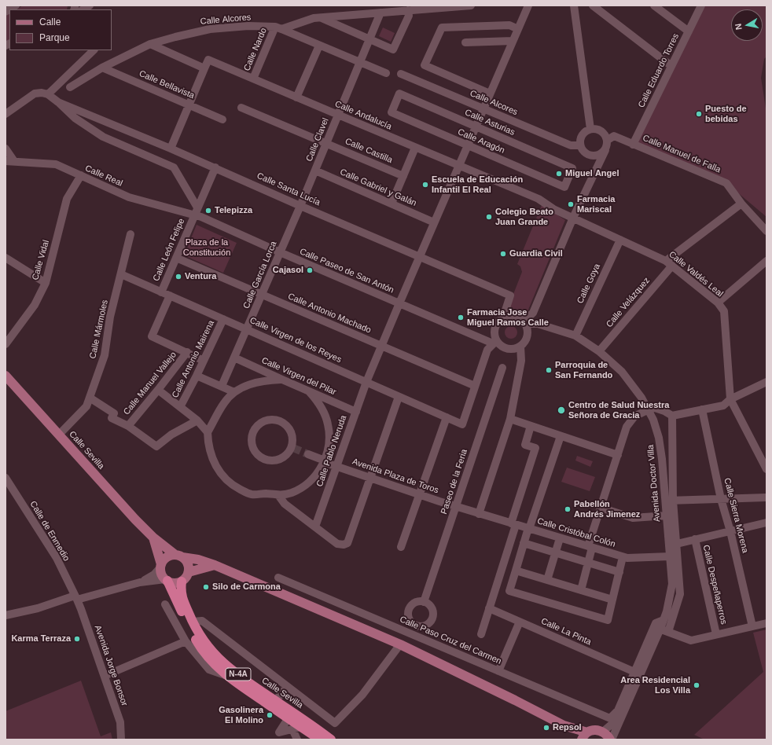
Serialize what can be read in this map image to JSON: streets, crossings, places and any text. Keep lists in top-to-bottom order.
{
  "streets": {
    "highway": ["Calle Sevilla", "N-4A"],
    "street": [
      "Calle Alcores",
      "Calle Nardo",
      "Calle Eduardo Torres",
      "Calle Bellavista",
      "Calle Andalucía",
      "Calle Asturias",
      "Calle Clavel",
      "Calle Aragón",
      "Calle Castilla",
      "Calle Manuel de Falla",
      "Calle Real",
      "Calle Gabriel y Galán",
      "Calle Santa Lucía",
      "Calle León Felipe",
      "Calle Vidal",
      "Calle Paseo de San Antón",
      "Calle Valdés Leal",
      "Calle García Lorca",
      "Calle Goya",
      "Calle Velázquez",
      "Calle Antonio Machado",
      "Calle Mármoles",
      "Calle Virgen de los Reyes",
      "Calle Antonio Mairena",
      "Calle Virgen del Pilar",
      "Calle Manuel Vallejo",
      "Calle Pablo Neruda",
      "Avenida Plaza de Toros",
      "Paseo de la Feria",
      "Avenida Doctor Villa",
      "Calle Sierra Morena",
      "Calle de Enmedio",
      "Calle Cristóbal Colón",
      "Calle Despeñaperros",
      "Calle La Pinta",
      "Calle Paso Cruz del Carmen",
      "Avenida Jorge Bonsor"
    ]
  },
  "crossings": [
    ["Calle Alcores", "Calle Nardo"],
    ["Calle Alcores", "Calle Bellavista"],
    ["Calle Alcores", "Calle Clavel"],
    ["Calle Alcores", "Calle Manuel de Falla"],
    ["Calle Alcores", "Calle Pablo Neruda"],
    ["Calle Nardo", "Calle Andalucía"],
    ["Calle Eduardo Torres", "Calle Manuel de Falla"],
    ["Calle Andalucía", "Calle Clavel"],
    ["Calle Andalucía", "Calle Valdés Leal"],
    ["Calle Andalucía", "Calle Pablo Neruda"],
    ["Calle Asturias", "Calle Aragón"],
    ["Calle Asturias", "Calle Pablo Neruda"],
    ["Calle Clavel", "Calle Castilla"],
    ["Calle Clavel", "Calle Gabriel y Galán"],
    ["Calle Clavel", "Calle Santa Lucía"],
    ["Calle Clavel", "Calle García Lorca"],
    ["Calle Aragón", "Calle Pablo Neruda"],
    ["Calle Manuel de Falla", "Calle Velázquez"],
    ["Calle Real", "Calle León Felipe"],
    ["Calle Real", "Calle Vidal"],
    ["Calle Real", "Calle Paseo de San Antón"],
    ["Calle Gabriel y Galán", "Calle Pablo Neruda"],
    ["Calle Santa Lucía", "Calle León Felipe"],
    ["Calle Santa Lucía", "Calle Paseo de San Antón"],
    ["Calle Santa Lucía", "Calle García Lorca"],
    ["Calle Santa Lucía", "Calle Pablo Neruda"],
    ["Calle Santa Lucía", "Avenida Doctor Villa"],
    ["Calle León Felipe", "Calle Paseo de San Antón"],
    ["Calle León Felipe", "Calle Antonio Machado"],
    ["Calle León Felipe", "Calle Virgen de los Reyes"],
    ["Calle Paseo de San Antón", "Calle García Lorca"],
    ["Calle Paseo de San Antón", "Calle Pablo Neruda"],
    ["Calle Paseo de San Antón", "Avenida Doctor Villa"],
    ["Calle Valdés Leal", "Calle Goya"],
    ["Calle Valdés Leal", "Calle Velázquez"],
    ["Calle García Lorca", "Calle Antonio Machado"],
    ["Calle García Lorca", "Calle Virgen de los Reyes"],
    ["Calle García Lorca", "Calle Virgen del Pilar"],
    ["Calle Goya", "Avenida Doctor Villa"],
    ["Calle Velázquez", "Avenida Doctor Villa"],
    ["Calle Antonio Machado", "Calle Virgen de los Reyes"],
    ["Calle Antonio Machado", "Calle Pablo Neruda"],
    ["Calle Mármoles", "Calle Virgen de los Reyes"],
    ["Calle Mármoles", "Calle Sevilla"],
    ["Calle Virgen de los Reyes", "Calle Antonio Mairena"],
    ["Calle Virgen de los Reyes", "Calle Pablo Neruda"],
    ["Calle Virgen del Pilar", "Calle Pablo Neruda"],
    ["Calle Pablo Neruda", "Avenida Plaza de Toros"],
    ["Avenida Plaza de Toros", "Paseo de la Feria"],
    ["Avenida Plaza de Toros", "Calle Cristóbal Colón"],
    ["Avenida Doctor Villa", "Calle Cristóbal Colón"],
    ["Calle de Enmedio", "Avenida Jorge Bonsor"]
  ],
  "parks": ["Plaza de la Constitución"],
  "places": [
    "Puesto de bebidas",
    "Miguel Angel",
    "Escuela de Educación Infantil El Real",
    "Farmacia Mariscal",
    "Telepizza",
    "Colegio Beato Juan Grande",
    "Guardia Civil",
    "Cajasol",
    "Ventura",
    "Farmacia Jose Miguel Ramos Calle",
    "Parroquia de San Fernando",
    "Centro de Salud Nuestra Señora de Gracia",
    "Pabellón Andrés Jimenez",
    "Silo de Carmona",
    "Karma Terraza",
    "Area Residencial Los Villa",
    "Gasolinera El Molino",
    "Repsol"
  ],
  "legend": ["Calle", "Parque"],
  "north": "left"
}
